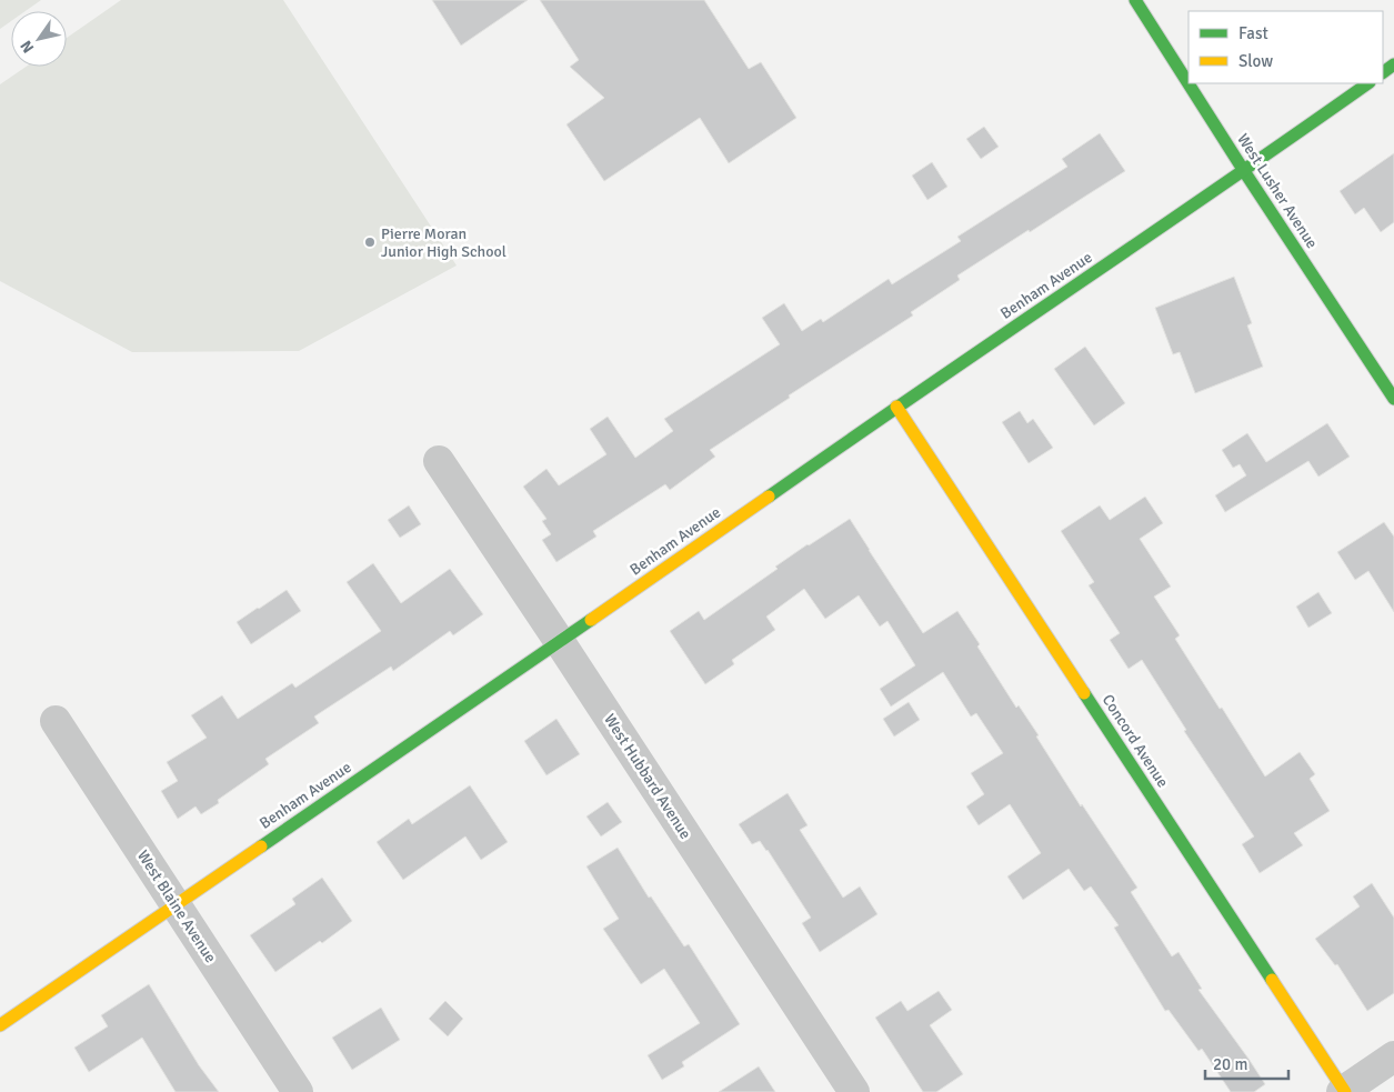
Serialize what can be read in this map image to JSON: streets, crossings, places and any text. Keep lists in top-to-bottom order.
{
  "streets": {
    "main road": ["West Lusher Avenue", "Benham Avenue", "Concord Avenue"],
    "street": ["West Hubbard Avenue", "West Blaine Avenue"]
  },
  "crossings": [
    ["West Lusher Avenue", "Benham Avenue"],
    ["Benham Avenue", "Concord Avenue"],
    ["Benham Avenue", "West Hubbard Avenue"],
    ["Benham Avenue", "West Blaine Avenue"]
  ],
  "places": ["Pierre Moran Junior High School"],
  "legend": ["Fast", "Slow"],
  "scale_bar": "20 m",
  "north": "bottom left"
}
